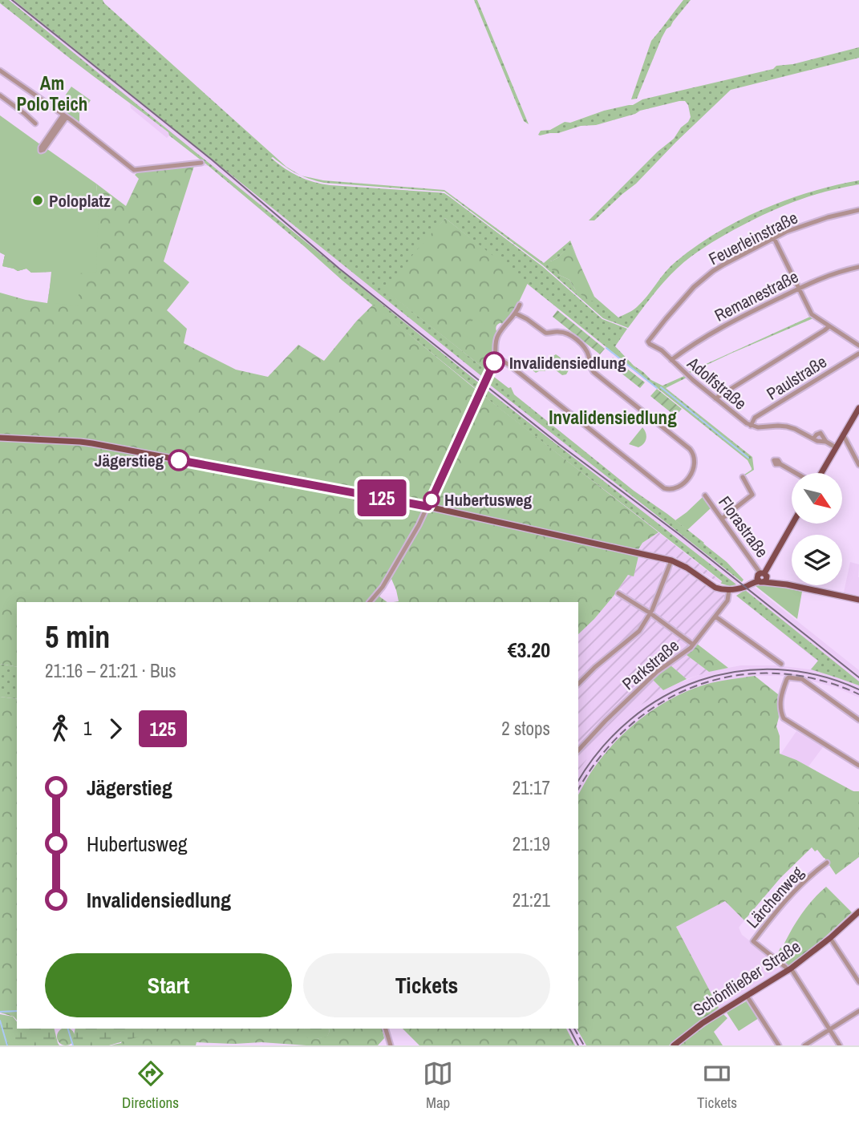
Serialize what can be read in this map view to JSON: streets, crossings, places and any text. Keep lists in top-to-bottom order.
{
  "streets": {
    "main road": ["Schönfließer Straße"],
    "street": [
      "Feuerleinstraße",
      "Remanestraße",
      "Paulstraße",
      "Adolfstraße",
      "Florastraße",
      "Parkstraße",
      "Lärchenweg"
    ]
  },
  "crossings": [
    ["Feuerleinstraße", "Adolfstraße"],
    ["Remanestraße", "Adolfstraße"],
    ["Paulstraße", "Adolfstraße"],
    ["Lärchenweg", "Schönfließer Straße"]
  ],
  "districts": ["Am PoloTeich", "Invalidensiedlung"],
  "places": [
    "Poloplatz",
    "Invalidensiedlung",
    "Jägerstieg",
    "Hubertusweg"
  ],
  "lines": ["bus line 125"],
  "north": "bottom right",
  "page": {
    "on_map": "125",
    "heading": ["5 min", "21:16 – 21:21 · Bus", "€3.20"],
    "legs": ["1", "125", "2 stops"],
    "list": [
      {
        "name": "Jägerstieg",
        "value": "21:17"
      },
      {
        "name": "Hubertusweg",
        "value": "21:19"
      },
      {
        "name": "Invalidensiedlung",
        "value": "21:21"
      }
    ],
    "buttons": ["Start", "Tickets"],
    "tabs": ["Directions", "Map", "Tickets"]
  }
}
